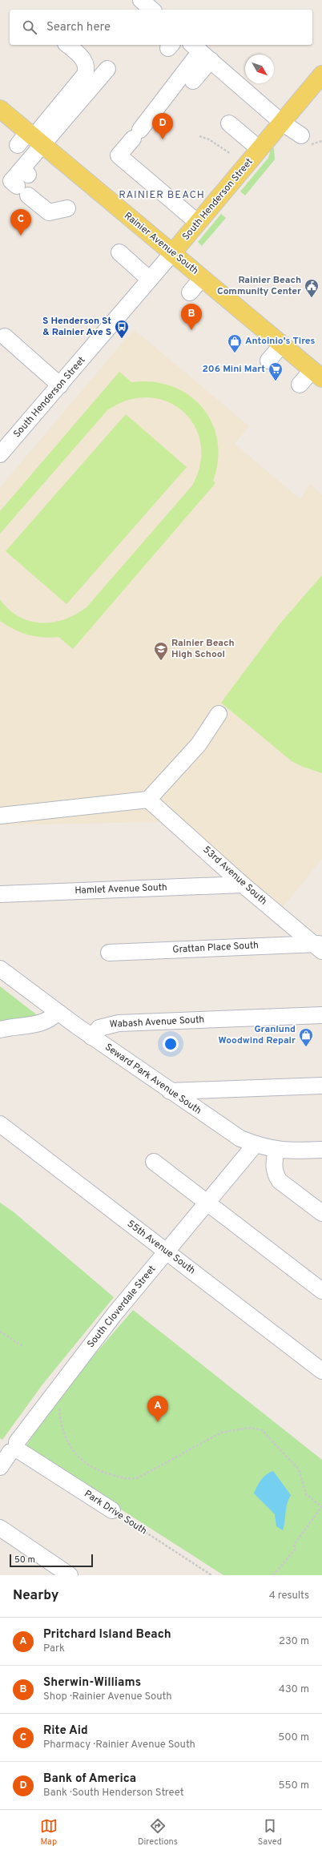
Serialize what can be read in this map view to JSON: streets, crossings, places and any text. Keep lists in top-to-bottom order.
{
  "streets": {
    "main road": ["South Henderson Street", "Rainier Avenue South"],
    "street": [
      "53rd Avenue South",
      "Hamlet Avenue South",
      "Grattan Place South",
      "Wabash Avenue South",
      "Seward Park Avenue South",
      "55th Avenue South",
      "South Cloverdale Street",
      "Park Drive South"
    ]
  },
  "crossings": [
    ["South Henderson Street", "Rainier Avenue South"],
    ["53rd Avenue South", "Hamlet Avenue South"],
    ["53rd Avenue South", "Grattan Place South"],
    ["Wabash Avenue South", "Seward Park Avenue South"],
    ["Seward Park Avenue South", "South Cloverdale Street"],
    ["55th Avenue South", "South Cloverdale Street"],
    ["South Cloverdale Street", "Park Drive South"]
  ],
  "districts": ["RAINIER BEACH"],
  "places": {
    "public building": ["Rainier Beach Community Center"],
    "bus stop": ["S Henderson St & Rainier Ave S"],
    "shop": ["Antoinio's Tires", "Granlund Woodwind Repair"],
    "supermarket": ["206 Mini Mart"],
    "school or university": ["Rainier Beach High School"]
  },
  "scale_bar": "50 m",
  "north": "bottom right",
  "page": {
    "search": "Search here",
    "pins": [
      "D",
      "C",
      "B",
      "A"
    ],
    "scale": "50 m",
    "heading": ["Nearby", "4 results"],
    "list": [
      {
        "mark": "A",
        "name": "Pritchard Island Beach",
        "note": "Park",
        "value": "230 m"
      },
      {
        "mark": "B",
        "name": "Sherwin-Williams",
        "note": "Shop · Rainier Avenue South",
        "value": "430 m"
      },
      {
        "mark": "C",
        "name": "Rite Aid",
        "note": "Pharmacy · Rainier Avenue South",
        "value": "500 m"
      },
      {
        "mark": "D",
        "name": "Bank of America",
        "note": "Bank · South Henderson Street",
        "value": "550 m"
      }
    ],
    "nav": ["Map", "Directions", "Saved"]
  }
}
